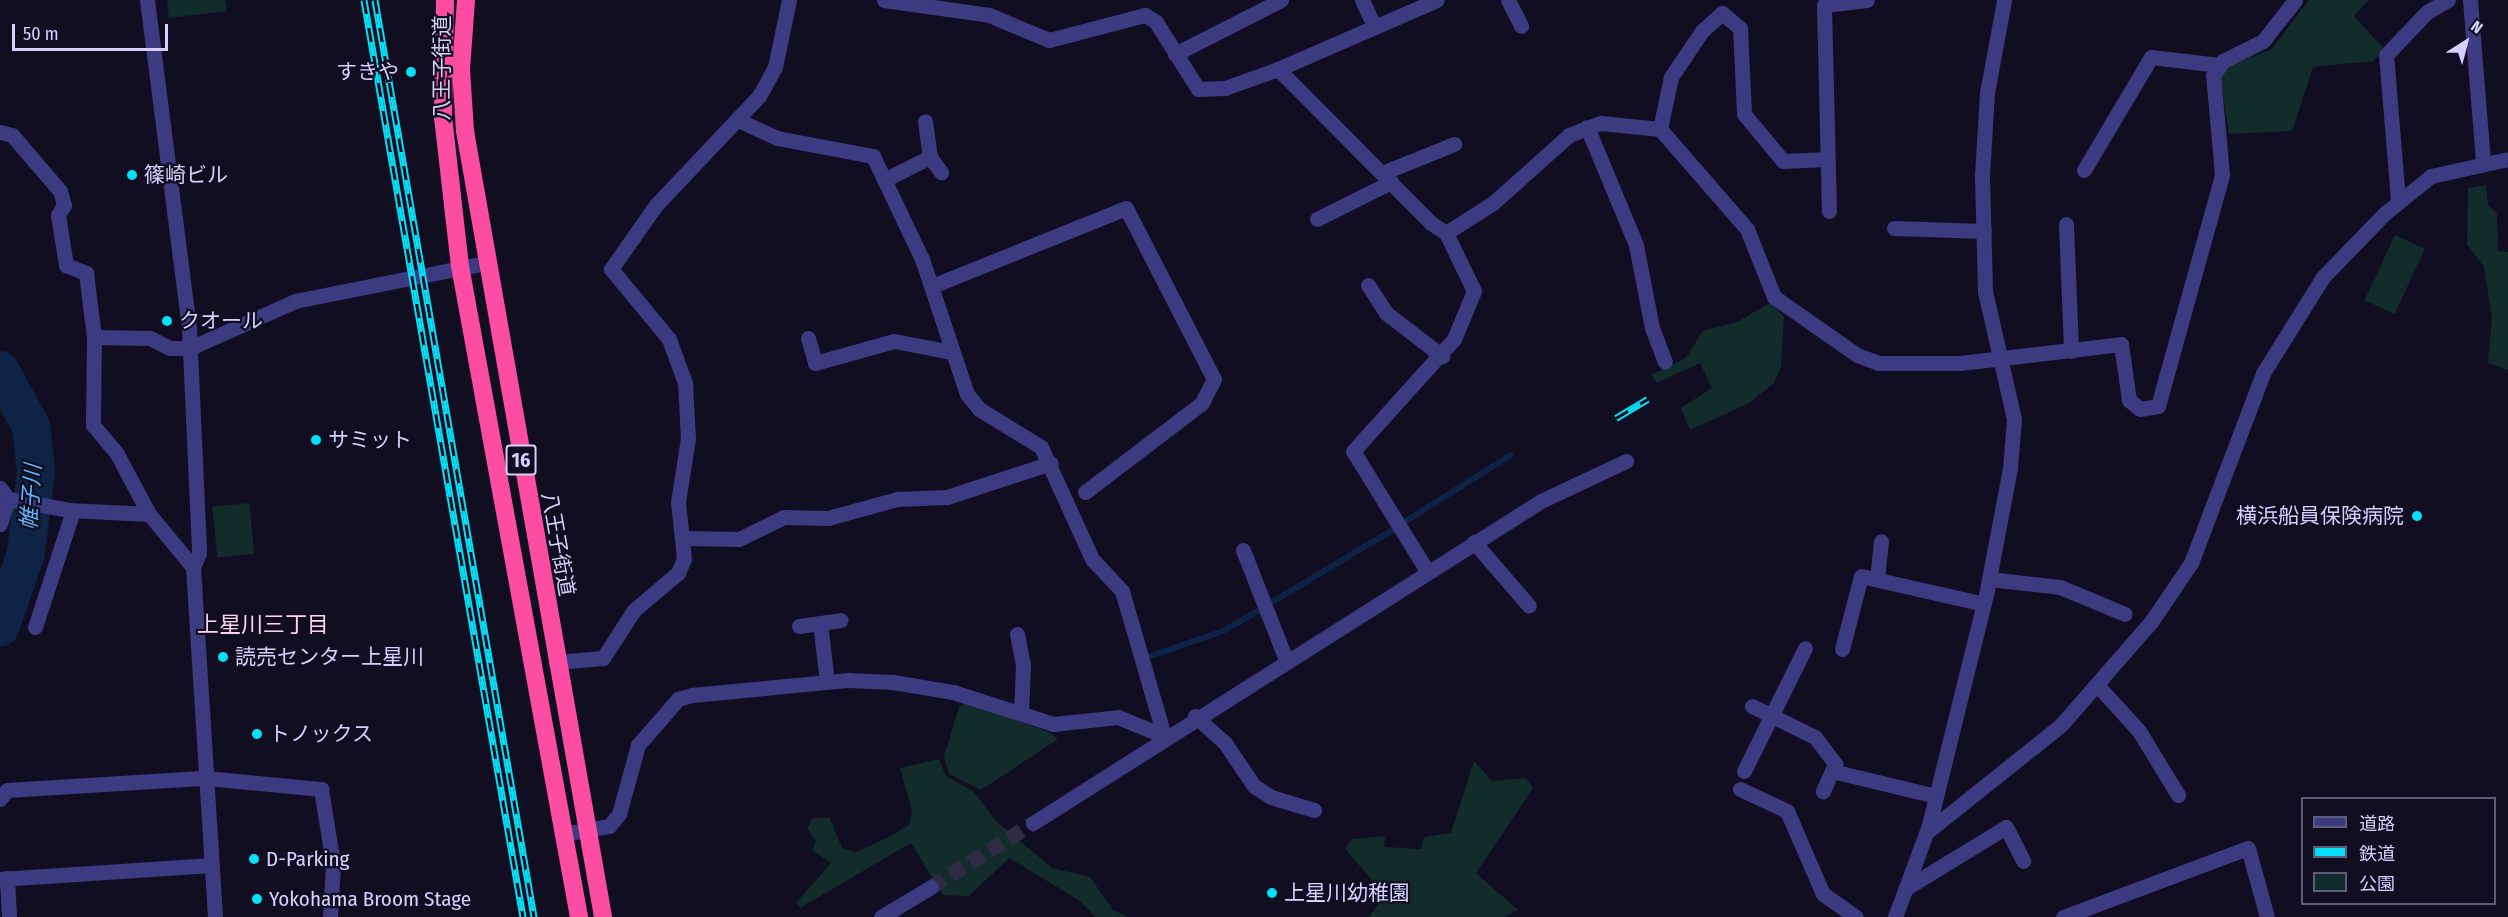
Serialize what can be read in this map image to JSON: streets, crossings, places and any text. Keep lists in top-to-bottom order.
{
  "streets": {
    "highway": ["八王子街道", "16"]
  },
  "districts": ["上星川三丁目"],
  "water": ["帷子川"],
  "places": [
    "すきや",
    "篠崎ビル",
    "クオール",
    "サミット",
    "横浜船員保険病院",
    "読売センター上星川",
    "トノックス",
    "D-Parking",
    "上星川幼稚園",
    "Yokohama Broom Stage"
  ],
  "legend": ["道路", "鉄道", "公園"],
  "scale_bar": "50 m",
  "north": "top right"
}
